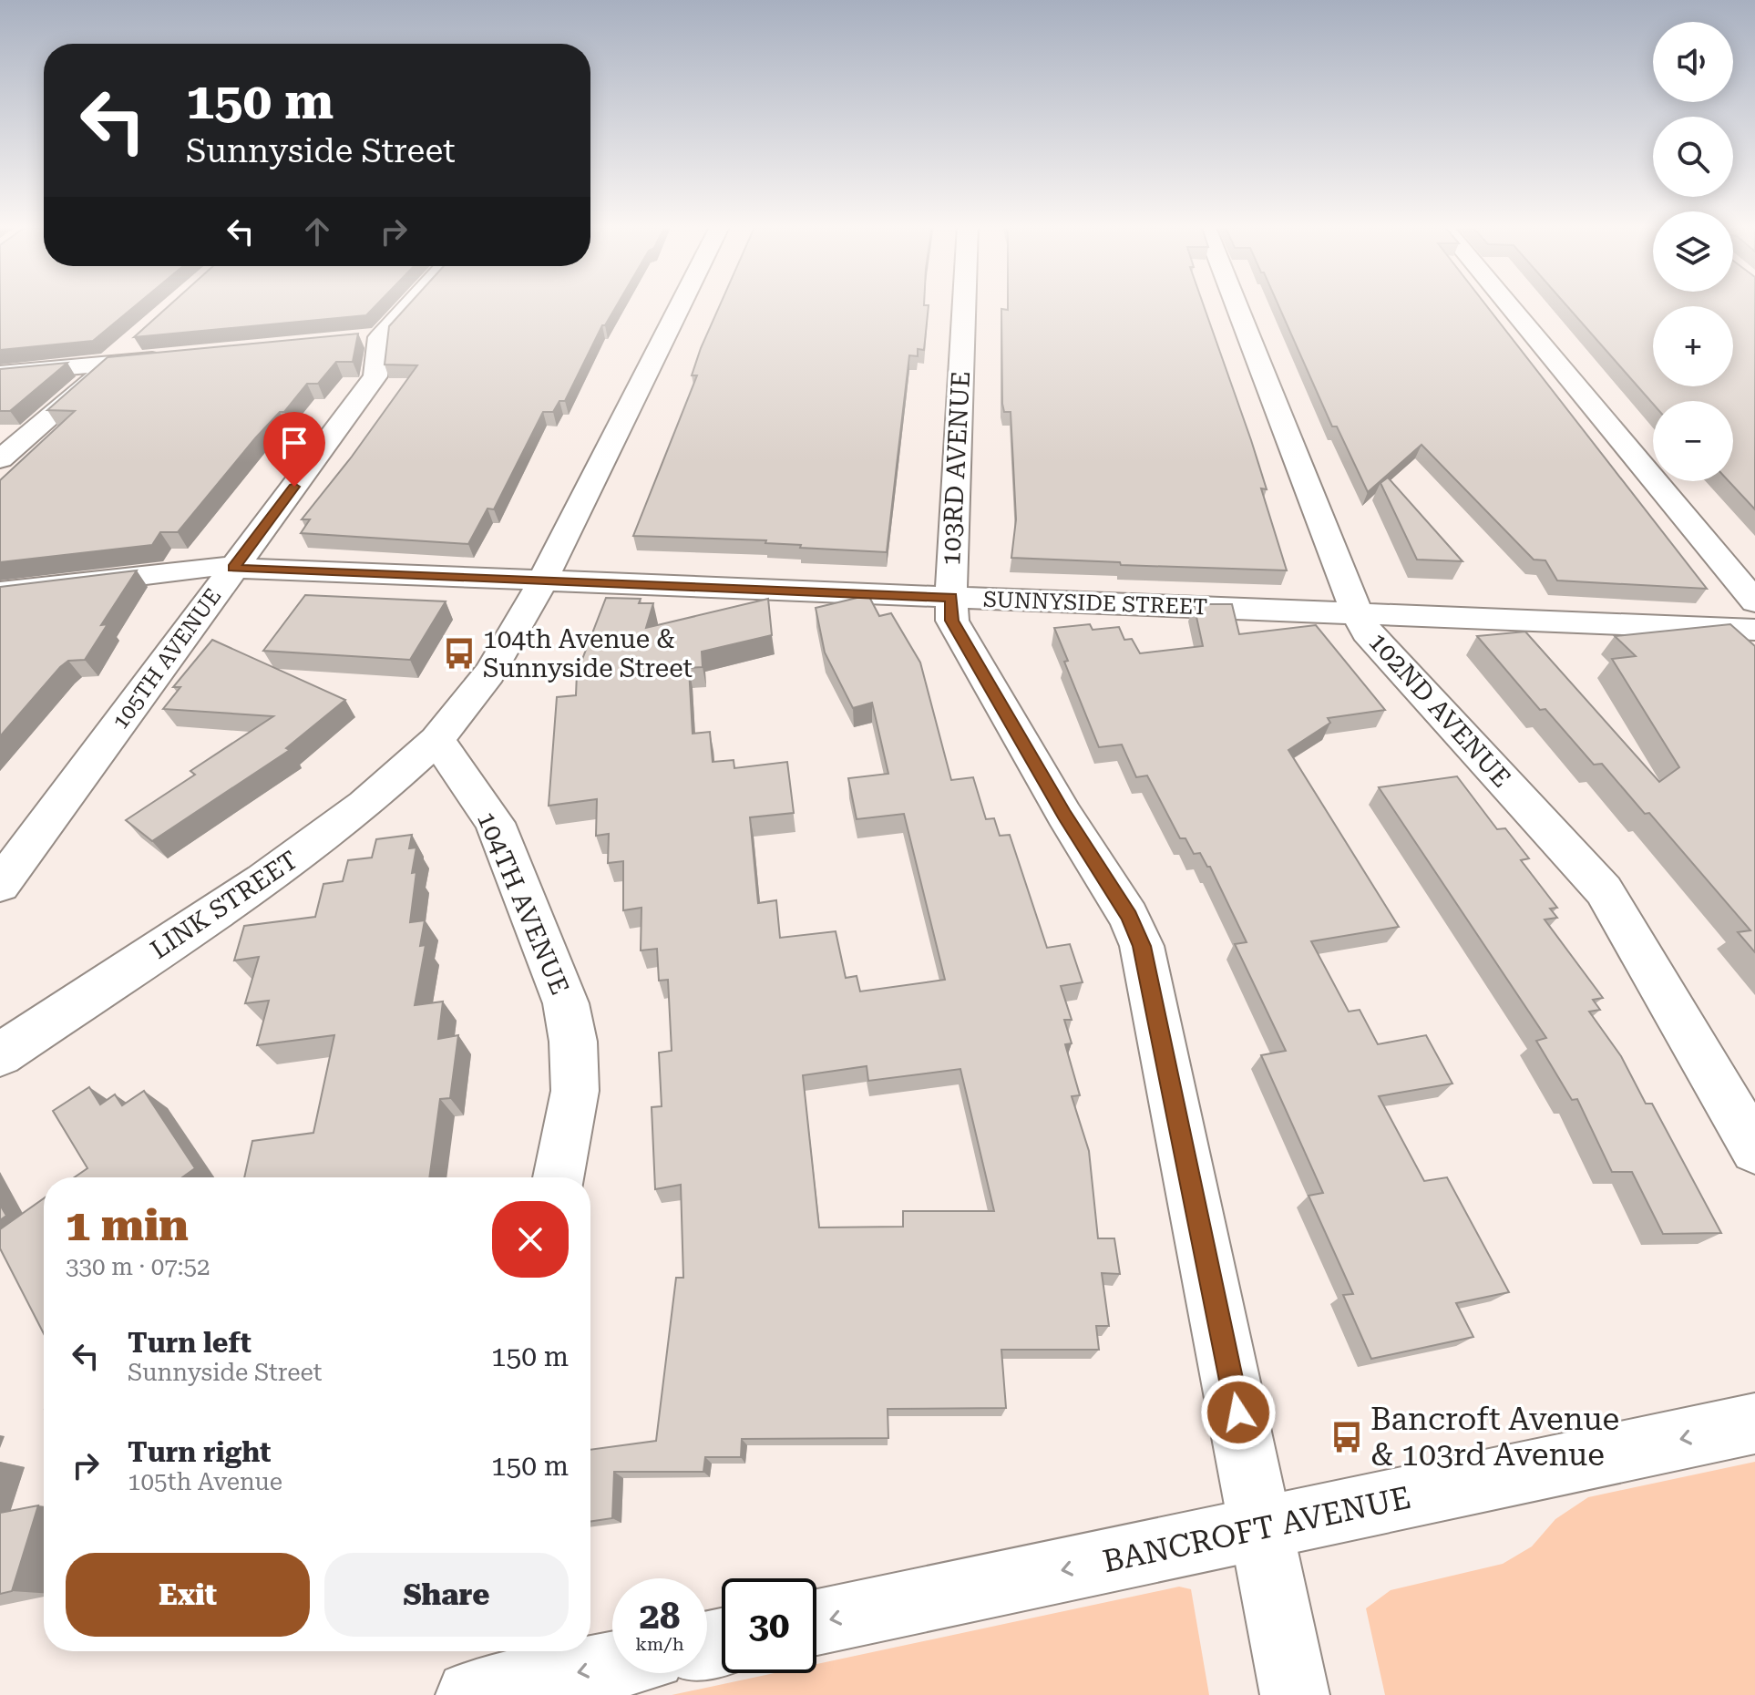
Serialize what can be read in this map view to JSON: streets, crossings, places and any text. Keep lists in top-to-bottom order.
{
  "streets": {
    "street": [
      "103RD AVENUE",
      "SUNNYSIDE STREET",
      "105TH AVENUE",
      "102ND AVENUE",
      "104TH AVENUE",
      "LINK STREET",
      "BANCROFT AVENUE"
    ]
  },
  "crossings": [
    ["103RD AVENUE", "SUNNYSIDE STREET"],
    ["103RD AVENUE", "BANCROFT AVENUE"],
    ["SUNNYSIDE STREET", "105TH AVENUE"],
    ["SUNNYSIDE STREET", "102ND AVENUE"],
    ["104TH AVENUE", "LINK STREET"]
  ],
  "one_way": ["BANCROFT AVENUE"],
  "places": {
    "bus stop": ["104th Avenue & Sunnyside Street", "Bancroft Avenue & 103rd Avenue"]
  },
  "page": {
    "map_buttons": ["+", "−"],
    "turn": ["150 m", "Sunnyside Street"],
    "heading": ["1 min", "330 m · 07:52"],
    "list": [
      {
        "name": "Turn left",
        "note": "Sunnyside Street",
        "value": "150 m"
      },
      {
        "name": "Turn right",
        "note": "105th Avenue",
        "value": "150 m"
      }
    ],
    "buttons": ["Exit", "Share"],
    "speed": "28 km/h",
    "limit": "30"
  }
}
